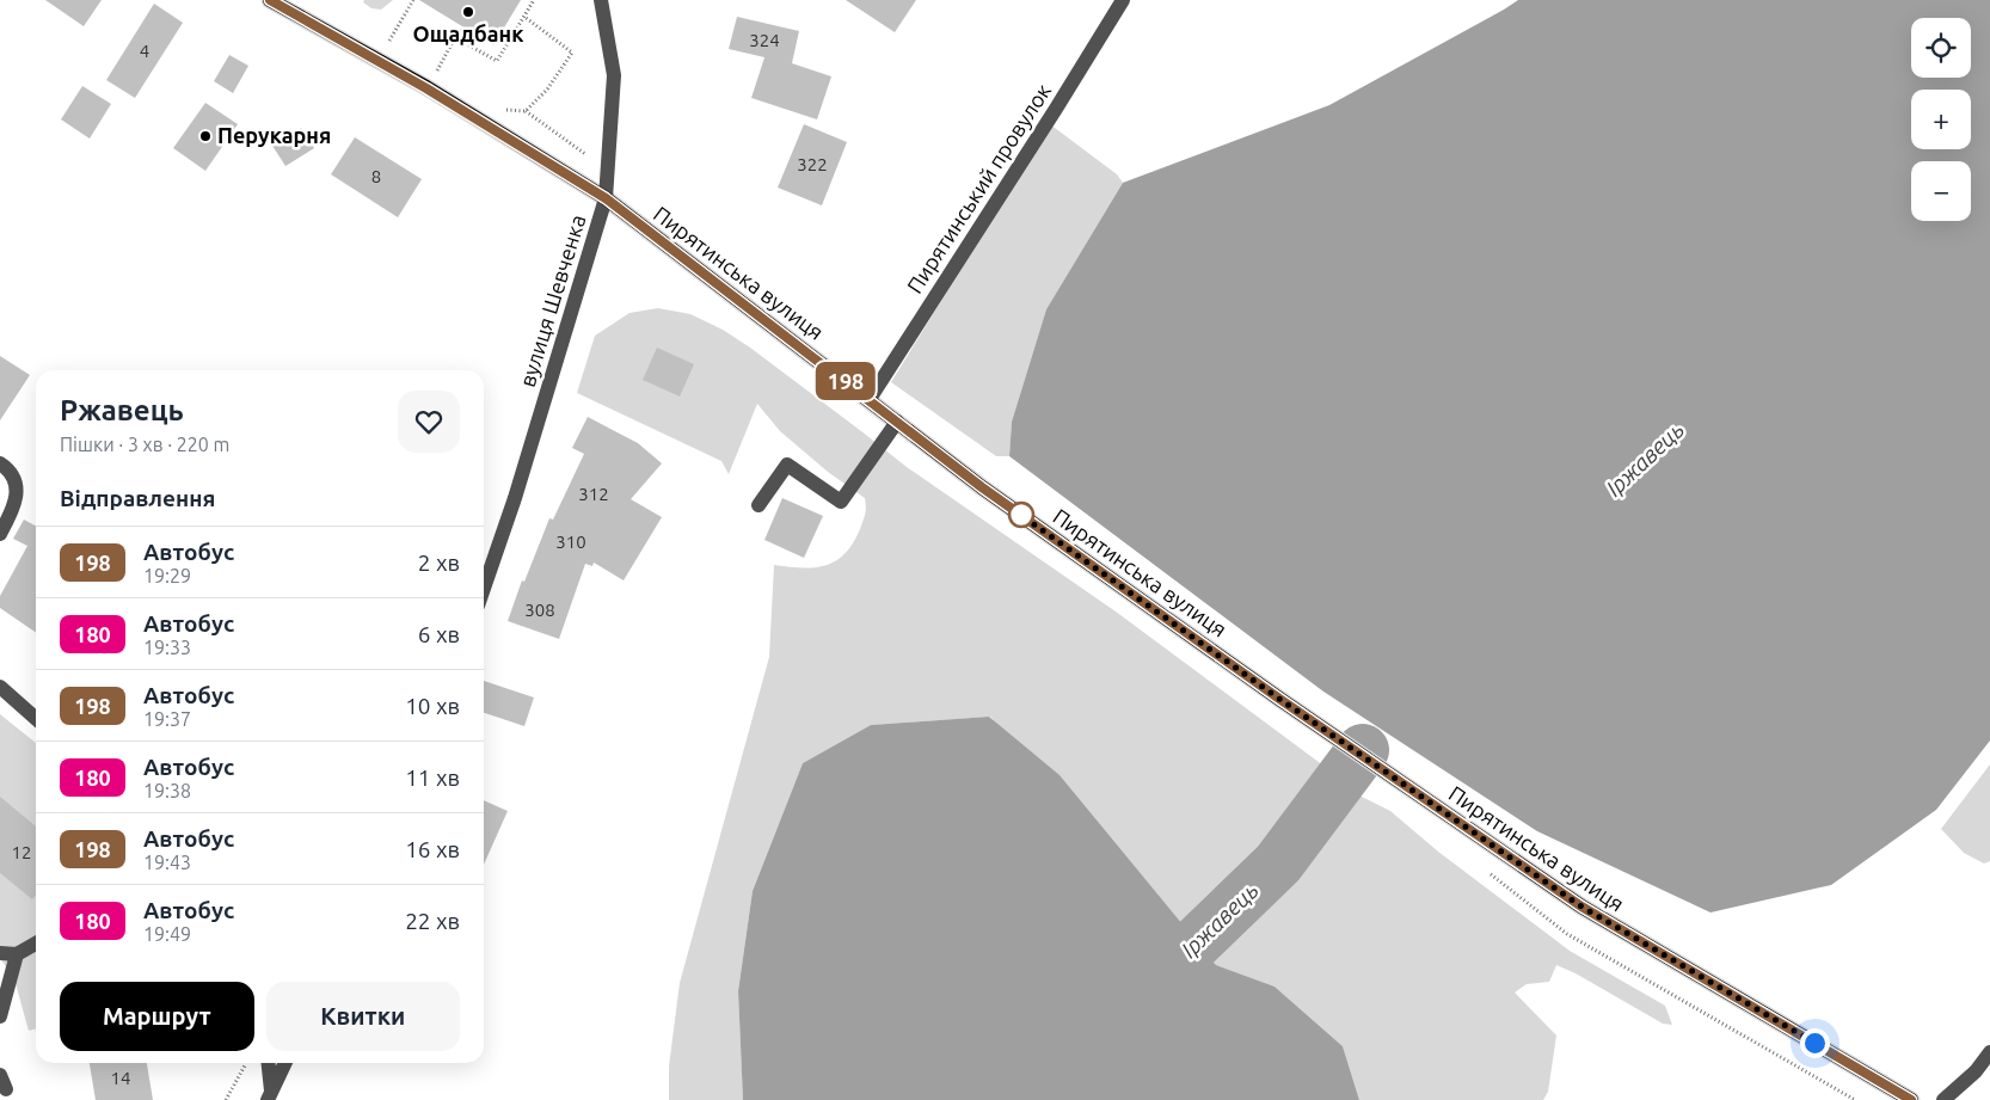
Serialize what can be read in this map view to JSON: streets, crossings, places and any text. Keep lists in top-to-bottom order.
{
  "streets": {
    "main road": ["Пирятинська вулиця"],
    "street": ["Пирятинський провулок", "вулиця Шевченка"]
  },
  "crossings": [
    ["Пирятинський провулок", "Пирятинська вулиця"],
    ["Пирятинська вулиця", "вулиця Шевченка"]
  ],
  "water": ["Іржавець"],
  "places": ["Ощадбанк", "Перукарня"],
  "lines": ["bus line 198"],
  "house_numbers": [
    "324",
    "4",
    "322",
    "8",
    "312",
    "310",
    "308",
    "12",
    "14"
  ],
  "page": {
    "on_map": "198",
    "map_buttons": ["+", "−"],
    "heading": [
      ["Ржавець", "Пішки · 3 хв · 220 m"],
      "Відправлення"
    ],
    "list": [
      {
        "mark": "198",
        "name": "Автобус",
        "note": "19:29",
        "value": "2 хв"
      },
      {
        "mark": "180",
        "name": "Автобус",
        "note": "19:33",
        "value": "6 хв"
      },
      {
        "mark": "198",
        "name": "Автобус",
        "note": "19:37",
        "value": "10 хв"
      },
      {
        "mark": "180",
        "name": "Автобус",
        "note": "19:38",
        "value": "11 хв"
      },
      {
        "mark": "198",
        "name": "Автобус",
        "note": "19:43",
        "value": "16 хв"
      },
      {
        "mark": "180",
        "name": "Автобус",
        "note": "19:49",
        "value": "22 хв"
      }
    ],
    "buttons": ["Маршрут", "Квитки"]
  }
}
